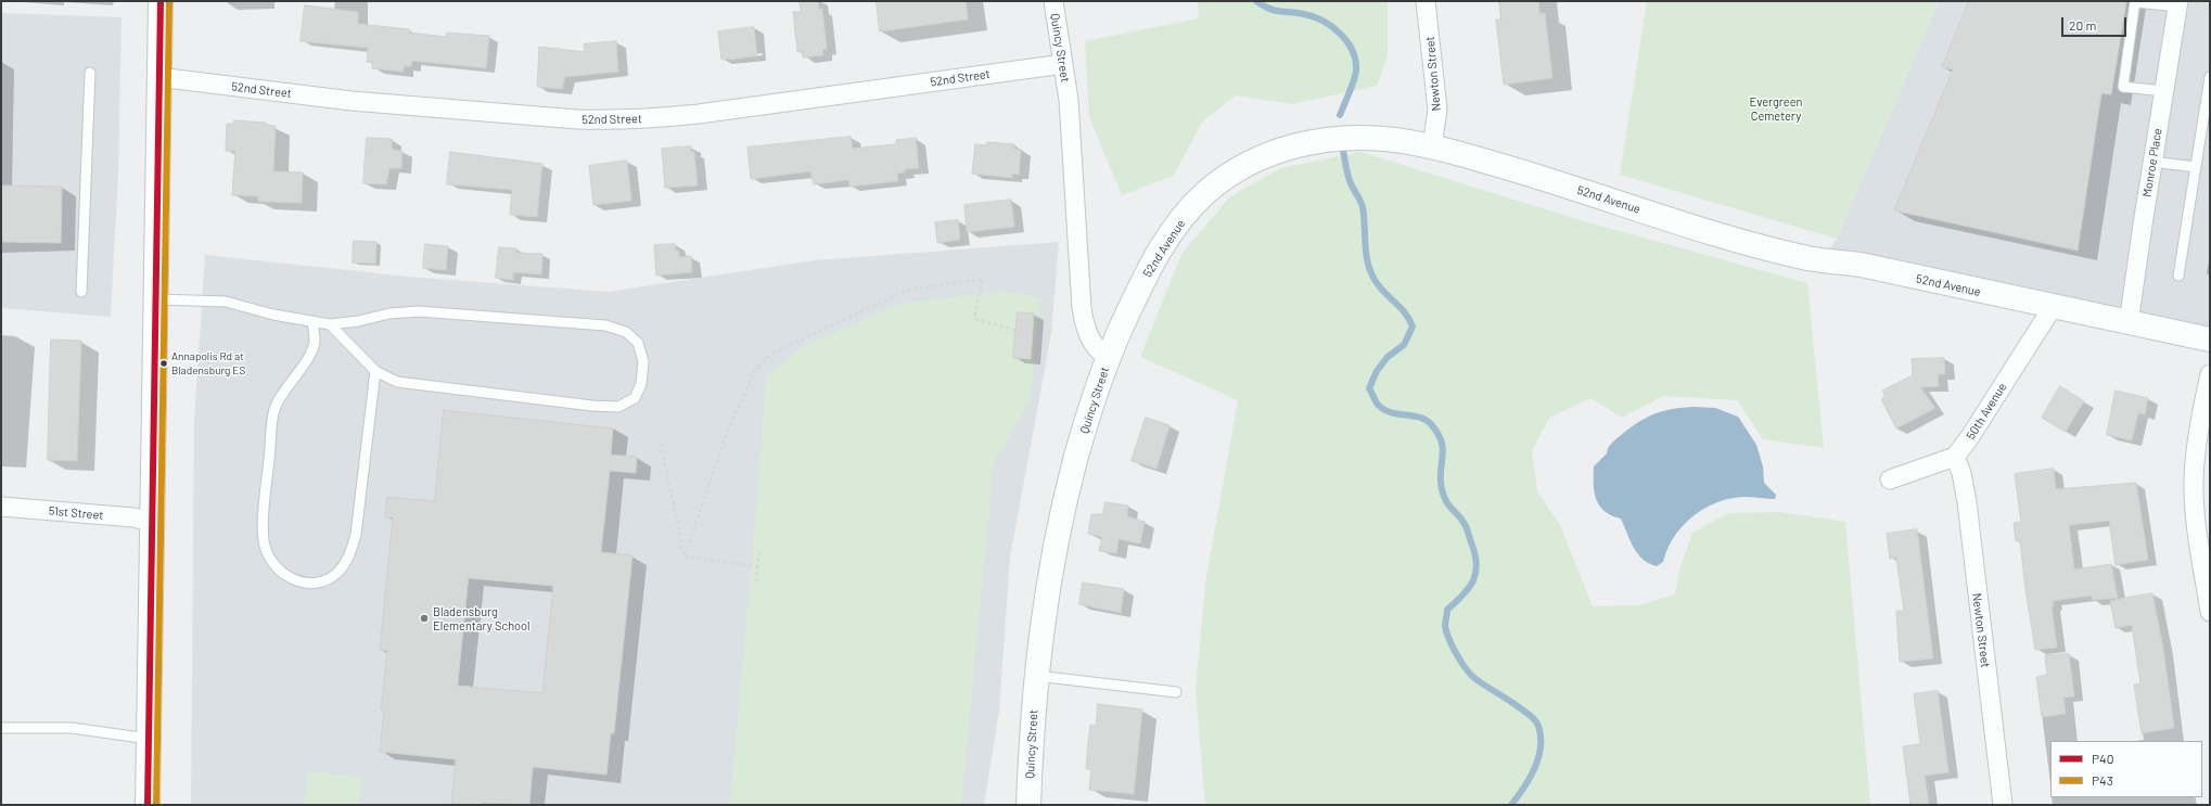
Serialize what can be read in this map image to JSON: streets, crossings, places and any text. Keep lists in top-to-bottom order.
{
  "streets": {
    "street": [
      "Quincy Street",
      "Newton Street",
      "52nd Street",
      "Monroe Place",
      "52nd Avenue",
      "50th Avenue",
      "51st Street"
    ]
  },
  "crossings": [
    ["Quincy Street", "52nd Street"],
    ["Quincy Street", "52nd Avenue"],
    ["Newton Street", "52nd Avenue"],
    ["Newton Street", "50th Avenue"],
    ["Monroe Place", "52nd Avenue"],
    ["52nd Avenue", "50th Avenue"]
  ],
  "parks": ["Evergreen Cemetery"],
  "places": ["Annapolis Rd at Bladensburg ES", "Bladensburg Elementary School"],
  "lines": ["transit line P40", "transit line P43"],
  "legend": ["P40", "P43"],
  "scale_bar": "20 m"
}
